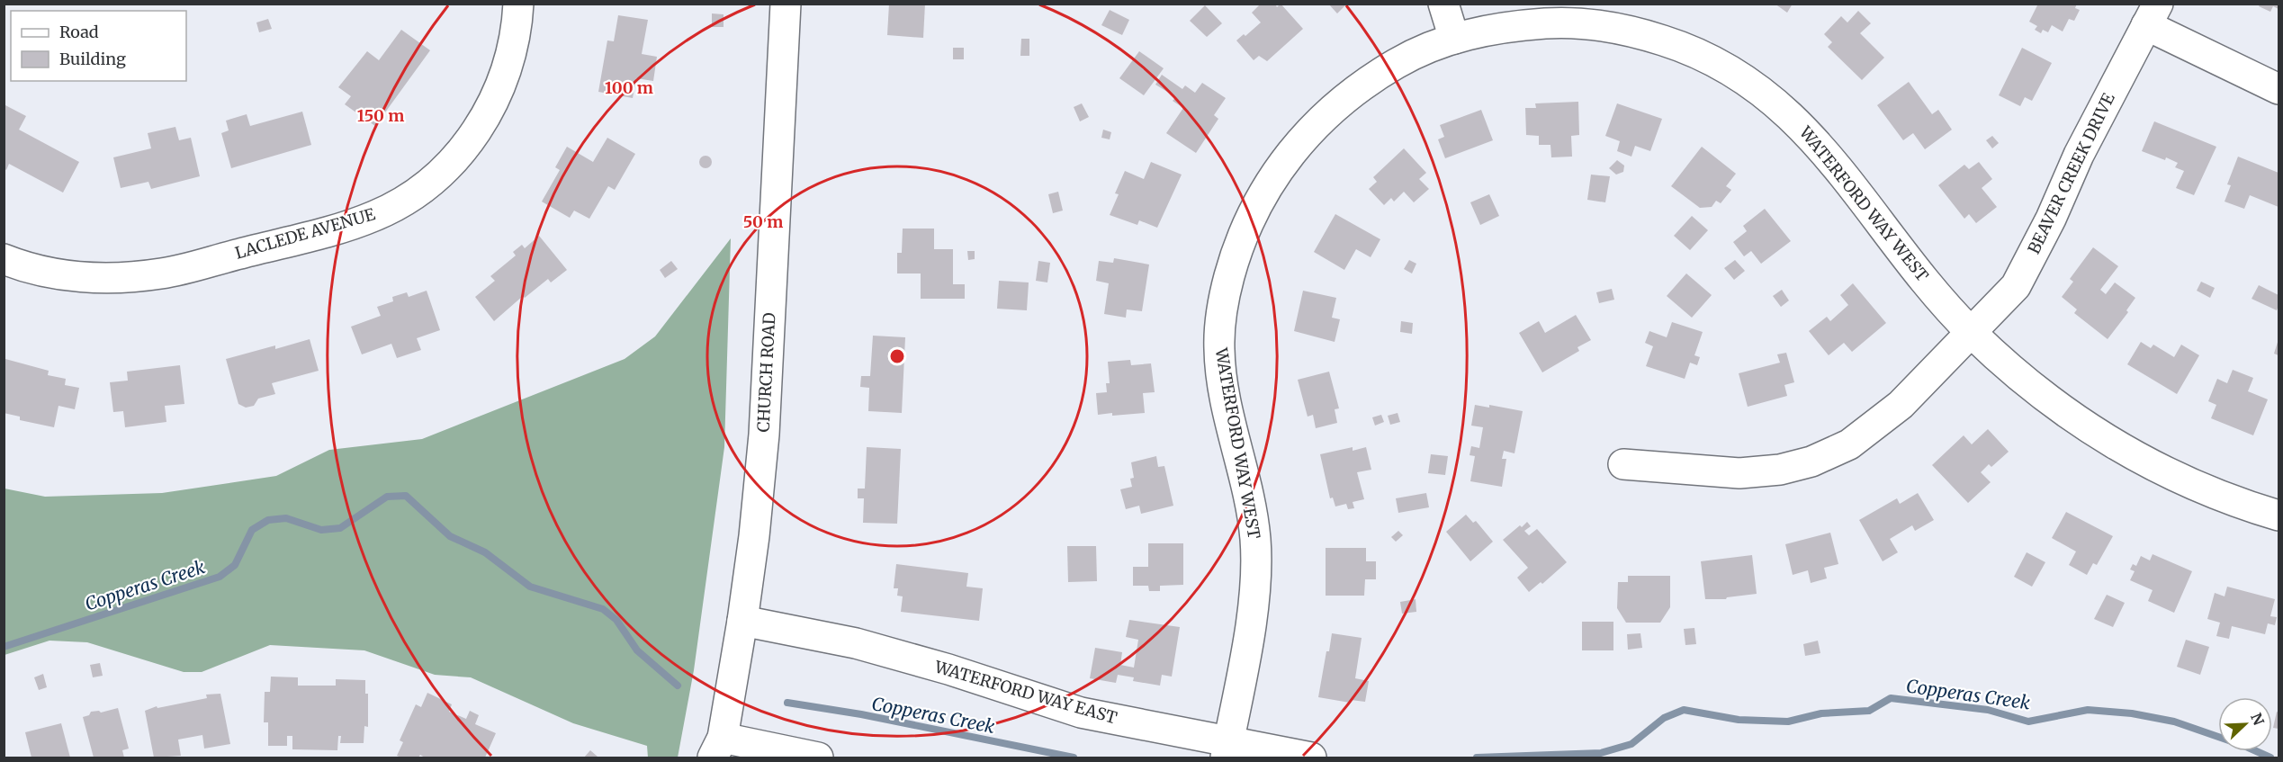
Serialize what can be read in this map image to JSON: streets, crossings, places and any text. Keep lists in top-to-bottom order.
{
  "streets": {
    "street": [
      "BEAVER CREEK DRIVE",
      "WATERFORD WAY WEST",
      "LACLEDE AVENUE",
      "CHURCH ROAD",
      "WATERFORD WAY EAST"
    ]
  },
  "crossings": [
    ["BEAVER CREEK DRIVE", "WATERFORD WAY WEST"],
    ["WATERFORD WAY WEST", "WATERFORD WAY EAST"],
    ["CHURCH ROAD", "WATERFORD WAY EAST"]
  ],
  "water": ["Copperas Creek"],
  "legend": ["Road", "Building"],
  "north": "top right",
  "rings": ["100 m", "150 m", "50 m"]
}
